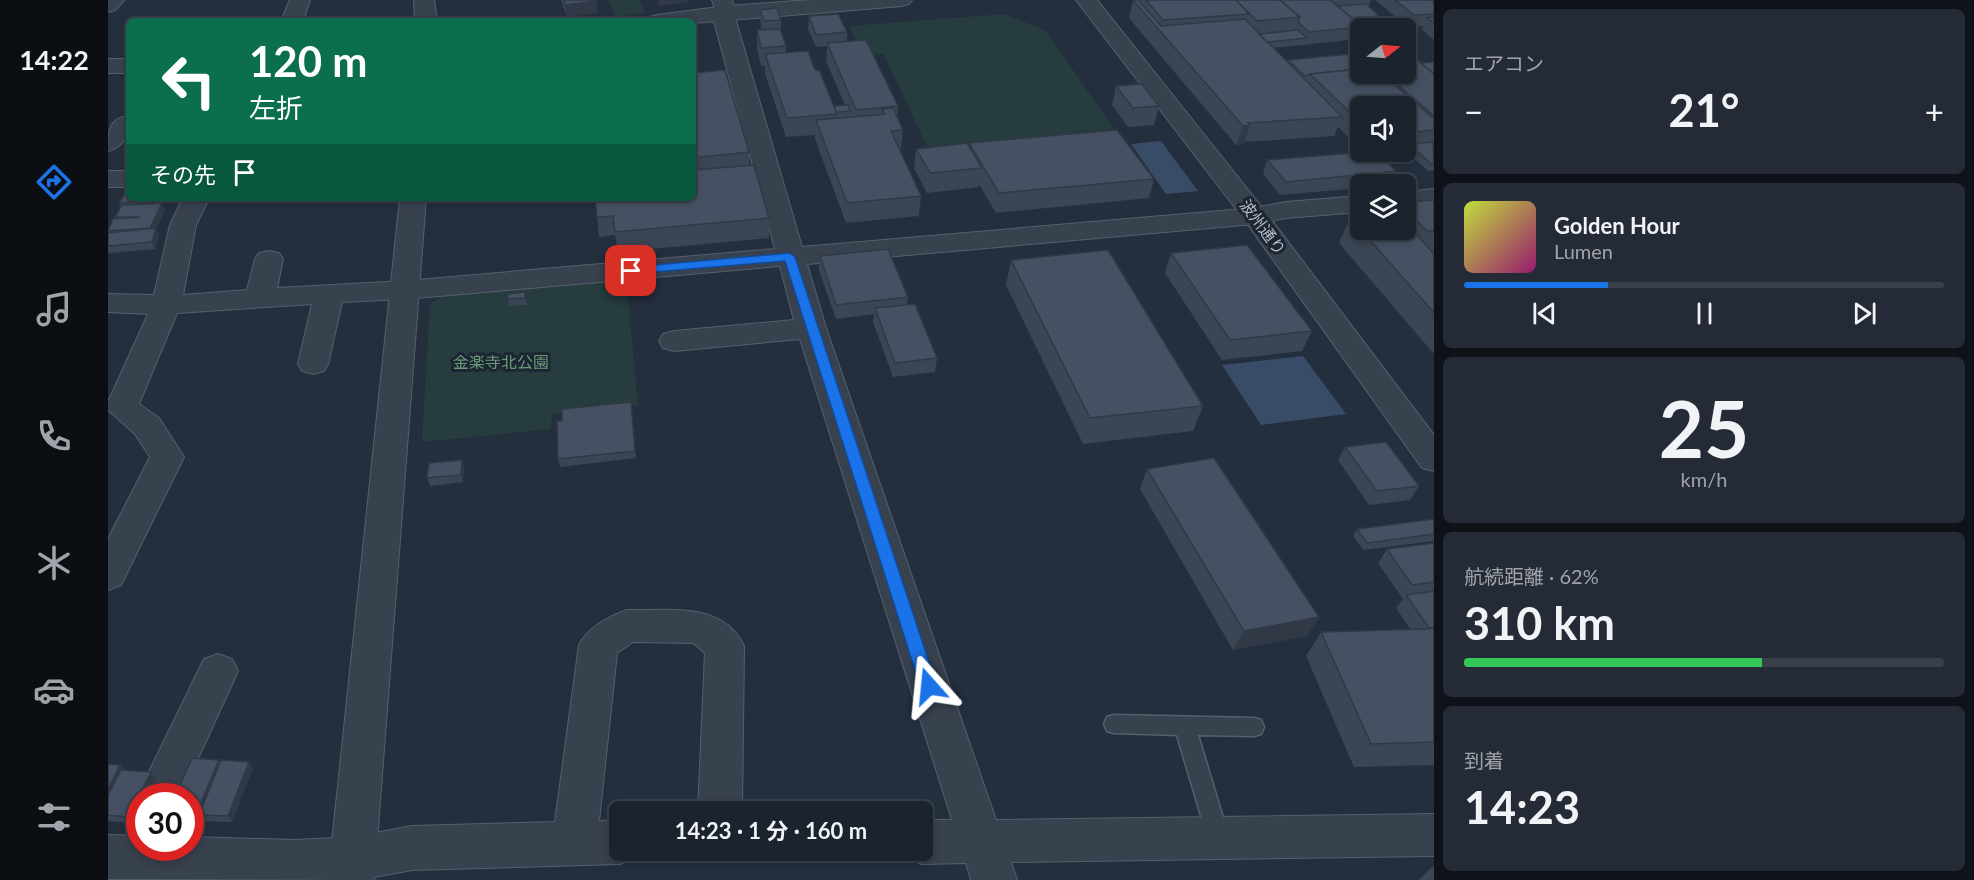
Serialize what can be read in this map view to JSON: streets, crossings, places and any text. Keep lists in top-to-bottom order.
{
  "streets": {
    "street": ["波州通り"]
  },
  "parks": ["金楽寺北公園"],
  "north": "right",
  "page": {
    "tabs": "14:22",
    "tile": [
      "エアコン",
      ["25", "km/h"],
      ["航続距離 · 62%", "310 km"],
      ["到着", "14:23"]
    ],
    "turn": ["120 m", "左折"],
    "heat": ["−", "21°", "+"],
    "then": "その先",
    "song": ["Golden Hour", "Lumen"],
    "limit": "30",
    "trip": "14:23 · 1 分 · 160 m"
  }
}
